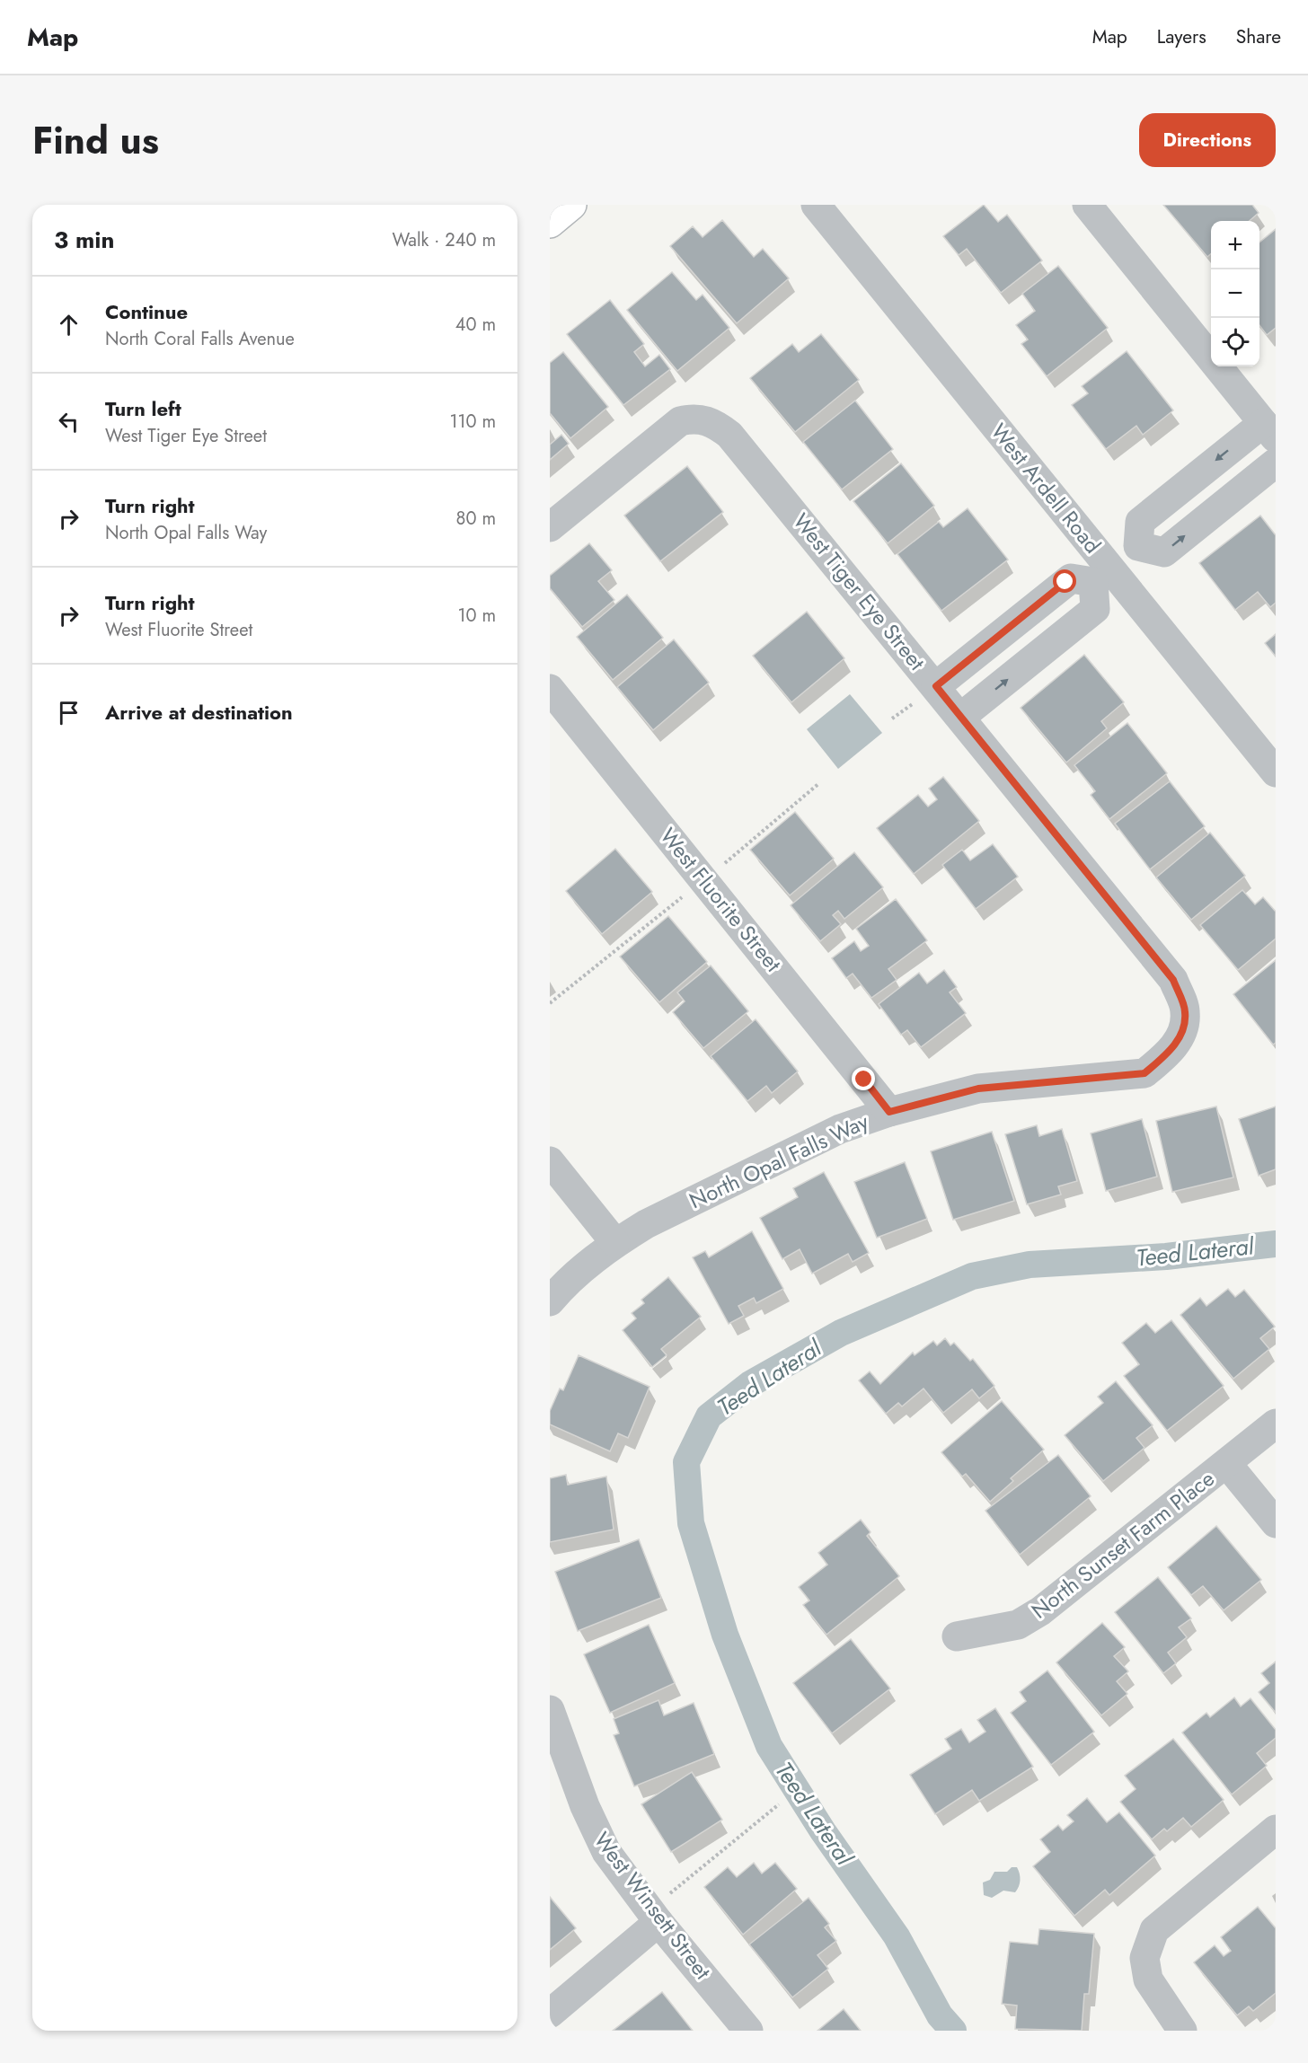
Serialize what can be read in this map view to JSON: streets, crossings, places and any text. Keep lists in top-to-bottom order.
{
  "streets": {
    "street": [
      "West Ardell Road",
      "West Tiger Eye Street",
      "West Fluorite Street",
      "North Opal Falls Way",
      "North Sunset Farm Place",
      "West Winsett Street"
    ]
  },
  "crossings": [
    ["West Tiger Eye Street", "North Opal Falls Way"],
    ["West Fluorite Street", "North Opal Falls Way"]
  ],
  "water": ["Teed Lateral"],
  "page": {
    "header": "Map",
    "nav": ["Map", "Layers", "Share"],
    "title": "Find us",
    "buttons": "Directions",
    "heading": ["3 min", "Walk · 240 m"],
    "map_buttons": ["+", "−"],
    "list": [
      ["Continue", "North Coral Falls Avenue", "40 m"],
      ["Turn left", "West Tiger Eye Street", "110 m"],
      ["Turn right", "North Opal Falls Way", "80 m"],
      ["Turn right", "West Fluorite Street", "10 m"],
      "Arrive at destination"
    ]
  }
}
